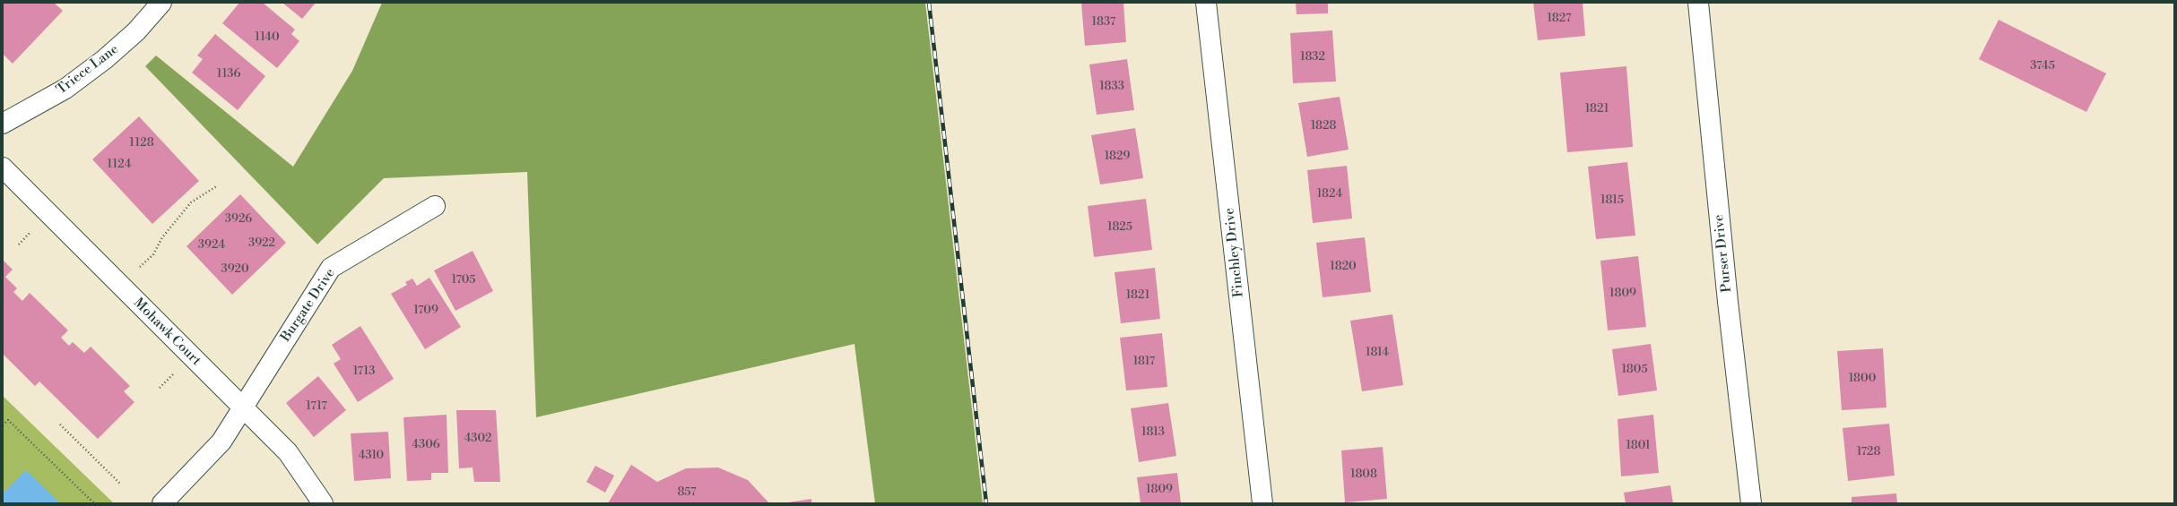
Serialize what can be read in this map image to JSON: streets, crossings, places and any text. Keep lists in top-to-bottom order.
{
  "streets": {
    "street": [
      "Triece Lane",
      "Finchley Drive",
      "Purser Drive",
      "Burgate Drive",
      "Mohawk Court"
    ]
  },
  "crossings": [
    ["Burgate Drive", "Mohawk Court"]
  ],
  "house_numbers": [
    "1827",
    "1837",
    "1140",
    "1832",
    "3745",
    "1136",
    "1833",
    "1821",
    "1828",
    "1128",
    "1829",
    "1124",
    "1824",
    "1815",
    "3926",
    "1825",
    "3922",
    "3924",
    "1820",
    "3920",
    "1705",
    "1809",
    "1821",
    "1709",
    "1814",
    "1817",
    "1805",
    "1713",
    "1800",
    "1717",
    "1813",
    "4302",
    "4306",
    "1801",
    "1728",
    "4310",
    "1808",
    "1809",
    "857"
  ]
}
